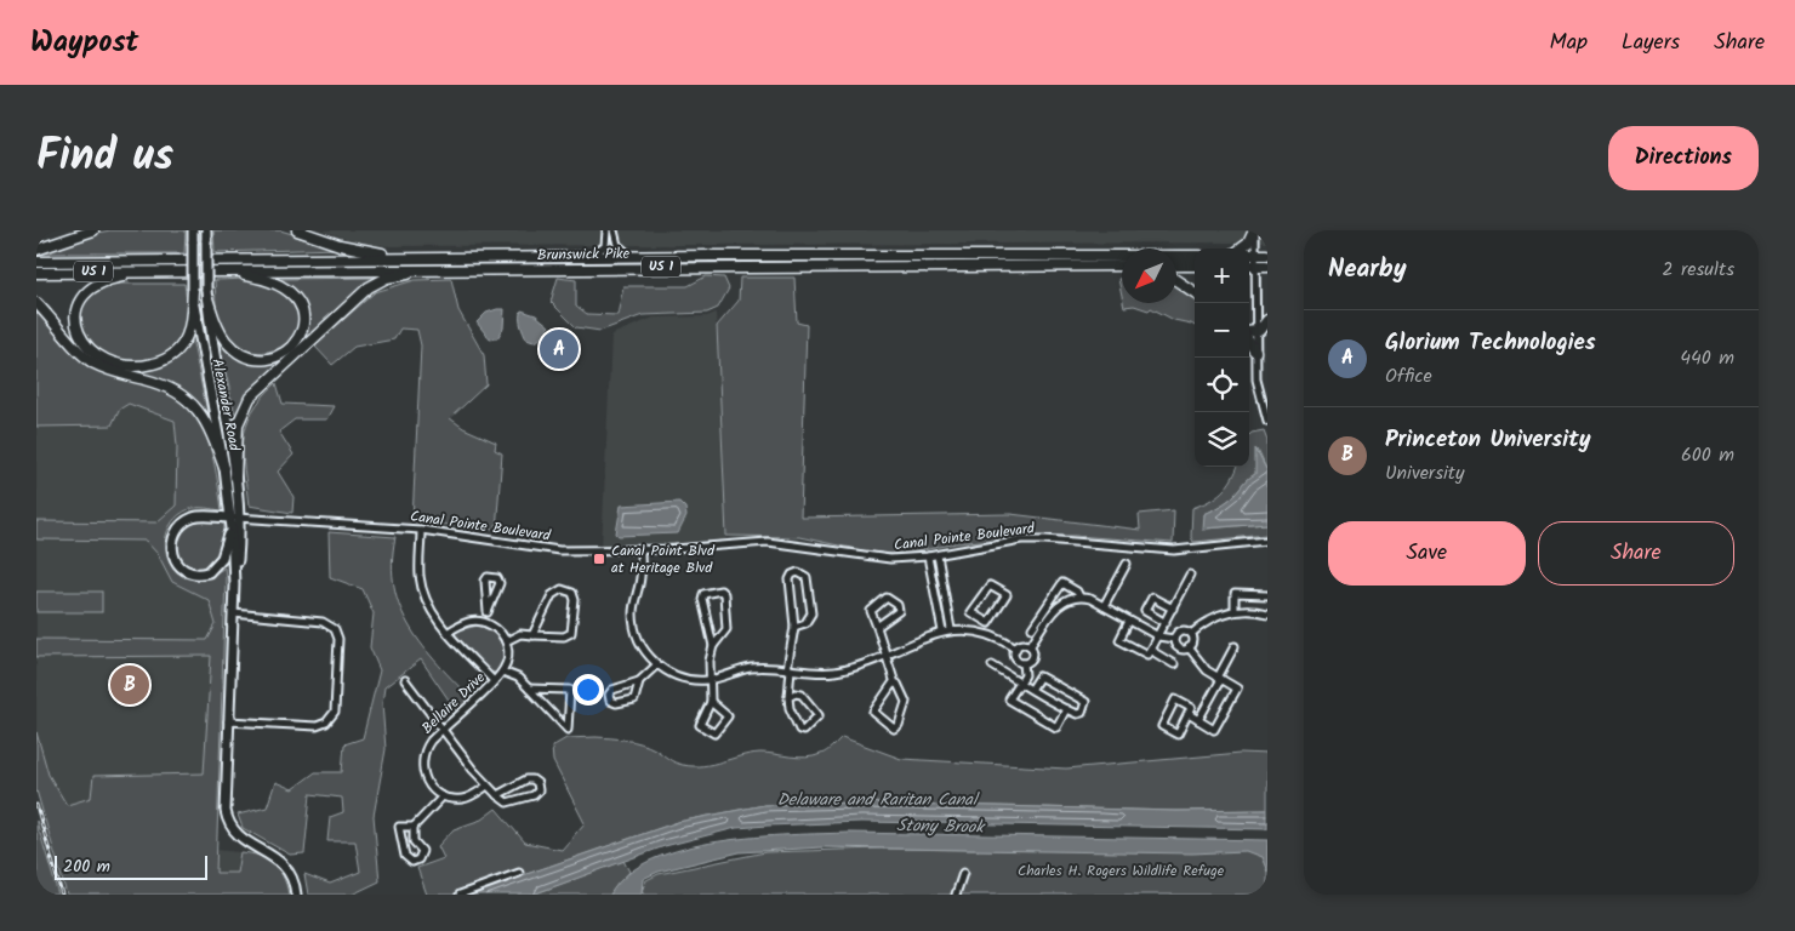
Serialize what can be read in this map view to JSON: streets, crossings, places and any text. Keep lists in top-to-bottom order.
{
  "streets": {
    "highway": ["Brunswick Pike", "US 1"],
    "main road": ["Alexander Road"],
    "street": ["Canal Pointe Boulevard", "Bellaire Drive"]
  },
  "crossings": [
    ["Alexander Road", "Canal Pointe Boulevard"]
  ],
  "water": ["Delaware and Raritan Canal", "Stony Brook"],
  "parks": ["Charles H. Rogers Wildlife Refuge"],
  "places": {
    "transit": ["Canal Point Blvd at Heritage Blvd"]
  },
  "scale_bar": "200 m",
  "north": "bottom left",
  "page": {
    "header": "Waypost",
    "nav": ["Map", "Layers", "Share"],
    "title": "Find us",
    "buttons": [
      "Directions",
      ["Save", "Share"]
    ],
    "heading": ["Nearby", "2 results"],
    "map_buttons": ["+", "−"],
    "list": [
      {
        "mark": "A",
        "name": "Glorium Technologies",
        "note": "Office",
        "value": "440 m"
      },
      {
        "mark": "B",
        "name": "Princeton University",
        "note": "University",
        "value": "600 m"
      }
    ],
    "pins": ["A", "B"],
    "scale": "200 m"
  }
}
